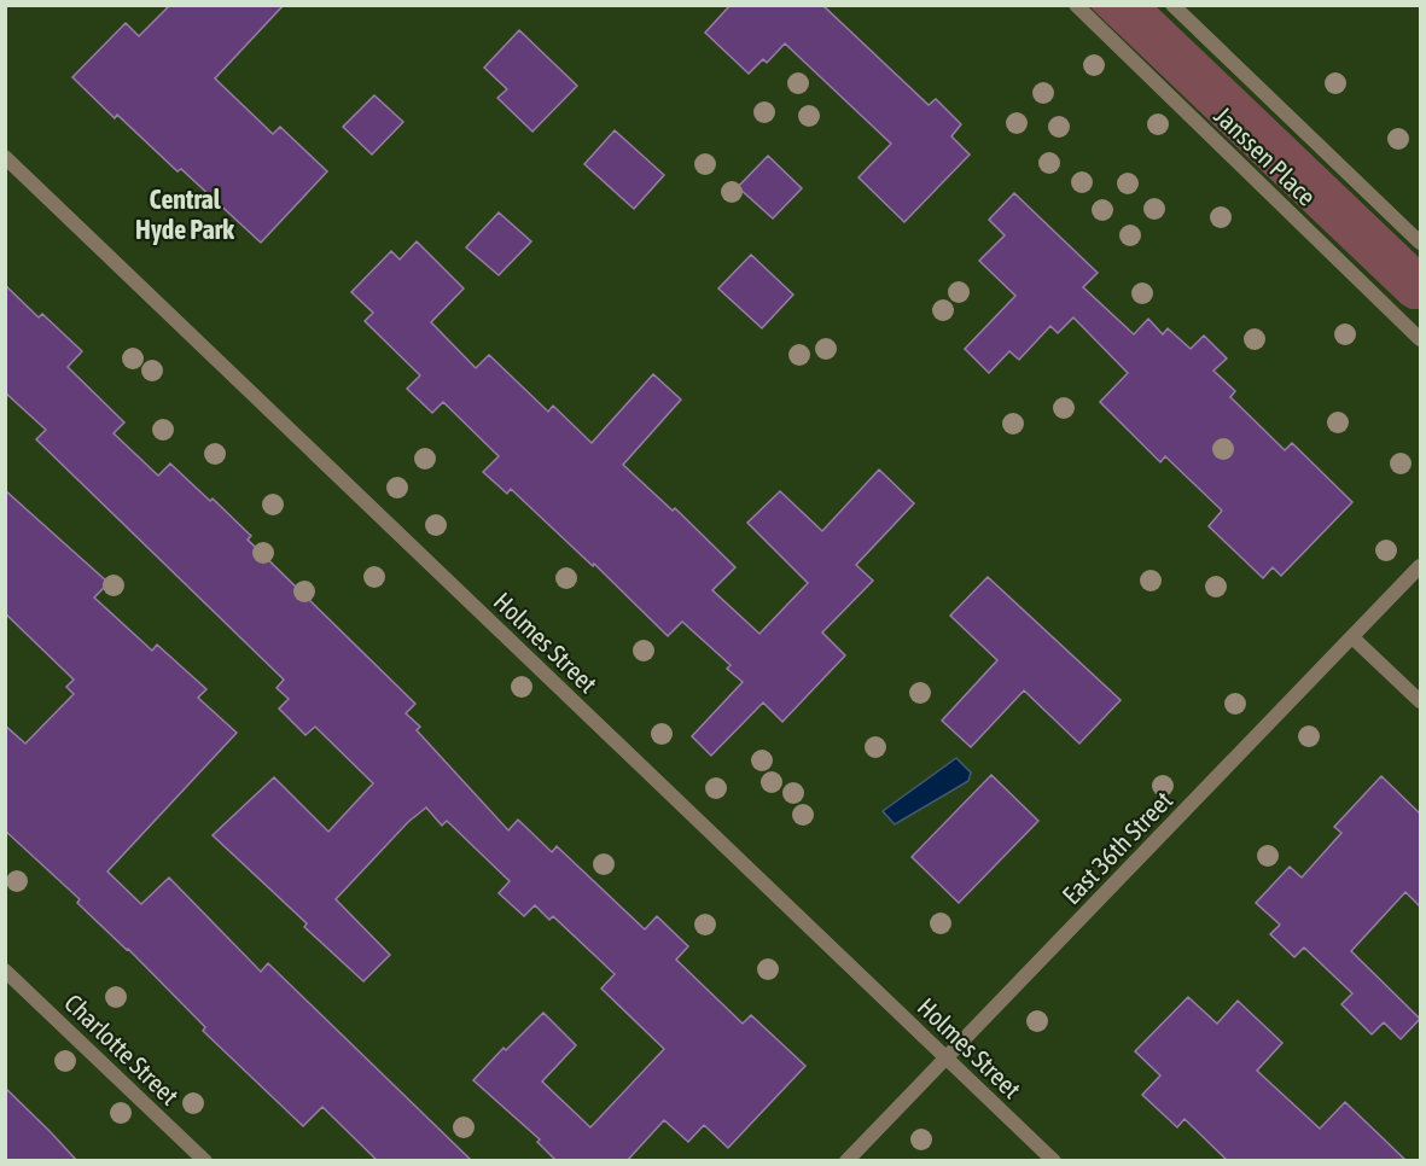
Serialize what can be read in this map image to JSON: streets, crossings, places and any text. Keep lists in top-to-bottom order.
{
  "streets": {
    "street": [
      "Janssen Place",
      "Holmes Street",
      "East 36th Street",
      "Charlotte Street"
    ]
  },
  "crossings": [
    ["Holmes Street", "East 36th Street"]
  ],
  "districts": ["Central Hyde Park"]
}
